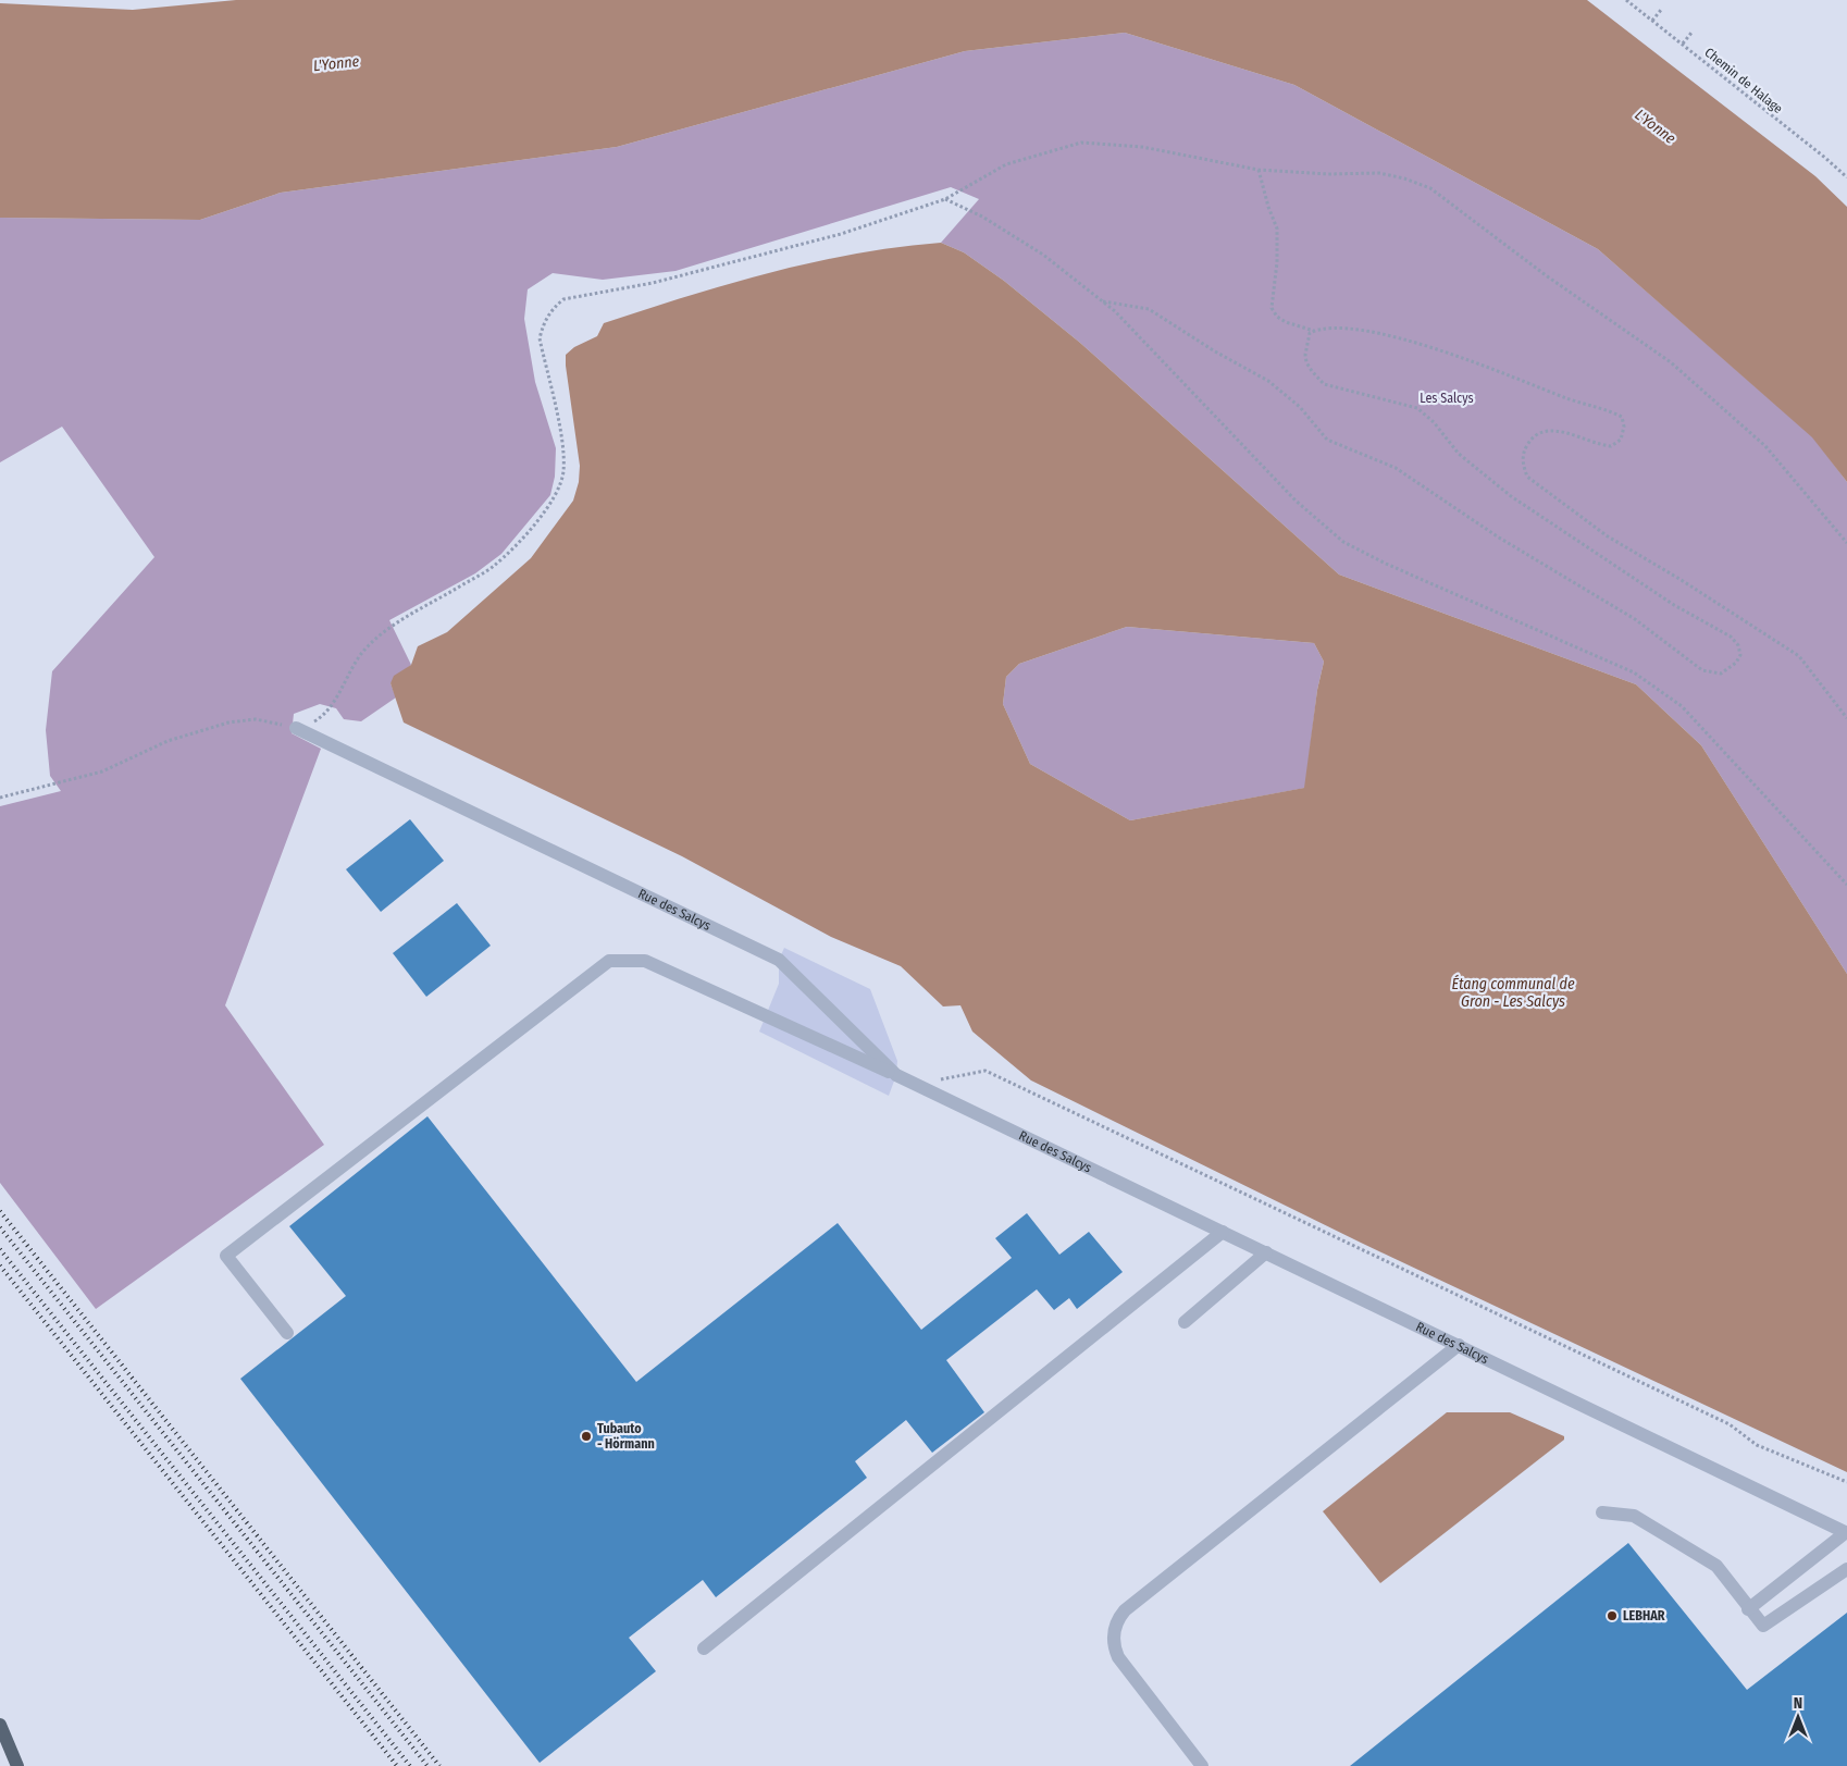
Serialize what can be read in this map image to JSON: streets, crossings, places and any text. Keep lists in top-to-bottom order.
{
  "streets": {
    "street": ["Rue des Salcys"],
    "path": ["Chemin de Halage"]
  },
  "water": ["L'Yonne", "Étang communal de Gron - Les Salcys"],
  "parks": ["Les Salcys"],
  "places": ["Tubauto - Hörmann", "LEBHAR"],
  "north": "top"
}
